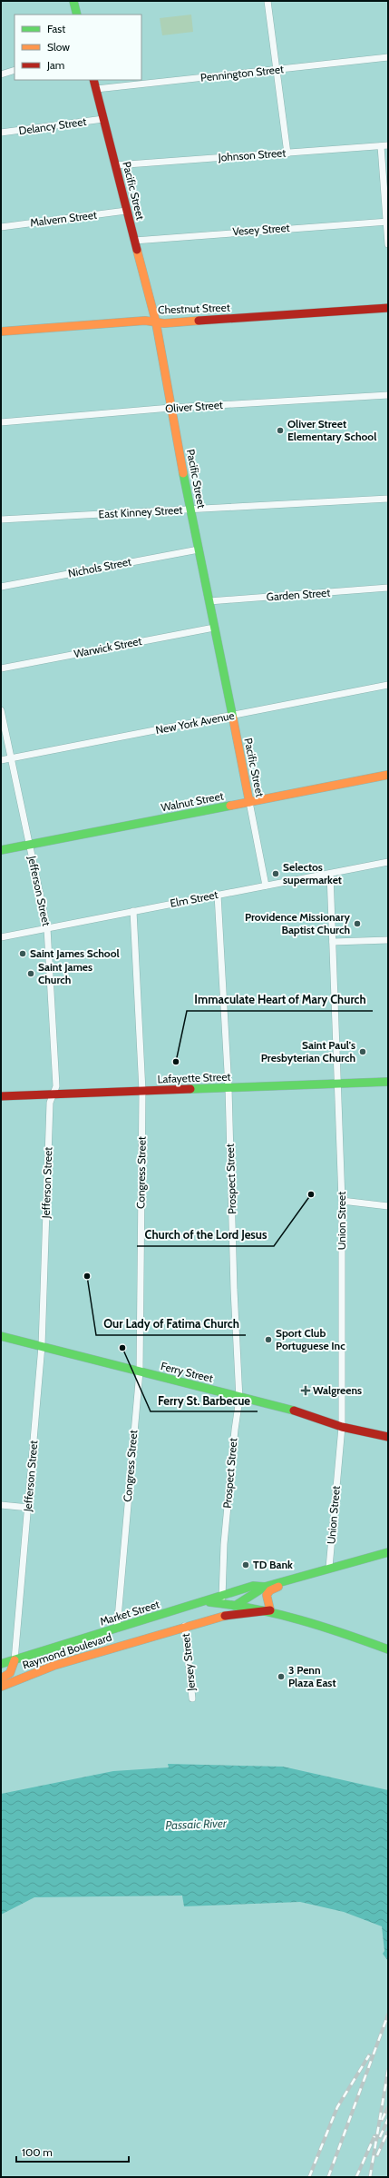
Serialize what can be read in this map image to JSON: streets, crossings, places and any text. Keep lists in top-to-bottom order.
{
  "streets": {
    "street": [
      "Pennington Street",
      "Delancy Street",
      "Johnson Street",
      "Pacific Street",
      "Malvern Street",
      "Vesey Street",
      "Chestnut Street",
      "Oliver Street",
      "East Kinney Street",
      "Nichols Street",
      "Garden Street",
      "Warwick Street",
      "New York Avenue",
      "Walnut Street",
      "Jefferson Street",
      "Elm Street",
      "Lafayette Street",
      "Congress Street",
      "Prospect Street",
      "Union Street",
      "Ferry Street",
      "Market Street",
      "Raymond Boulevard",
      "Jersey Street"
    ]
  },
  "crossings": [
    ["Pennington Street", "Pacific Street"],
    ["Delancy Street", "Pacific Street"],
    ["Johnson Street", "Pacific Street"],
    ["Pacific Street", "Malvern Street"],
    ["Pacific Street", "Vesey Street"],
    ["Pacific Street", "Chestnut Street"],
    ["Pacific Street", "Oliver Street"],
    ["Pacific Street", "East Kinney Street"],
    ["Pacific Street", "Nichols Street"],
    ["Pacific Street", "Garden Street"],
    ["Pacific Street", "Warwick Street"],
    ["Pacific Street", "New York Avenue"],
    ["Pacific Street", "Walnut Street"],
    ["Pacific Street", "Elm Street"],
    ["New York Avenue", "Jefferson Street"],
    ["Walnut Street", "Jefferson Street"],
    ["Jefferson Street", "Elm Street"],
    ["Jefferson Street", "Lafayette Street"],
    ["Jefferson Street", "Ferry Street"],
    ["Jefferson Street", "Market Street"],
    ["Elm Street", "Congress Street"],
    ["Elm Street", "Prospect Street"],
    ["Elm Street", "Union Street"],
    ["Lafayette Street", "Congress Street"],
    ["Lafayette Street", "Prospect Street"],
    ["Lafayette Street", "Union Street"],
    ["Congress Street", "Ferry Street"],
    ["Congress Street", "Market Street"],
    ["Prospect Street", "Ferry Street"],
    ["Prospect Street", "Market Street"],
    ["Union Street", "Ferry Street"],
    ["Raymond Boulevard", "Jersey Street"]
  ],
  "water": ["Passaic River"],
  "places": {
    "other": [
      "Oliver Street Elementary School",
      "Selectos supermarket",
      "Providence Missionary Baptist Church",
      "Saint James School",
      "Saint James Church",
      "Saint Paul's Presbyterian Church",
      "Immaculate Heart of Mary Church",
      "Church of the Lord Jesus",
      "Our Lady of Fatima Church",
      "Sport Club Portuguese Inc",
      "Ferry St. Barbecue",
      "TD Bank",
      "3 Penn Plaza East"
    ],
    "health": ["Walgreens"]
  },
  "legend": ["Fast", "Slow", "Jam"],
  "scale_bar": "100 m"
}
